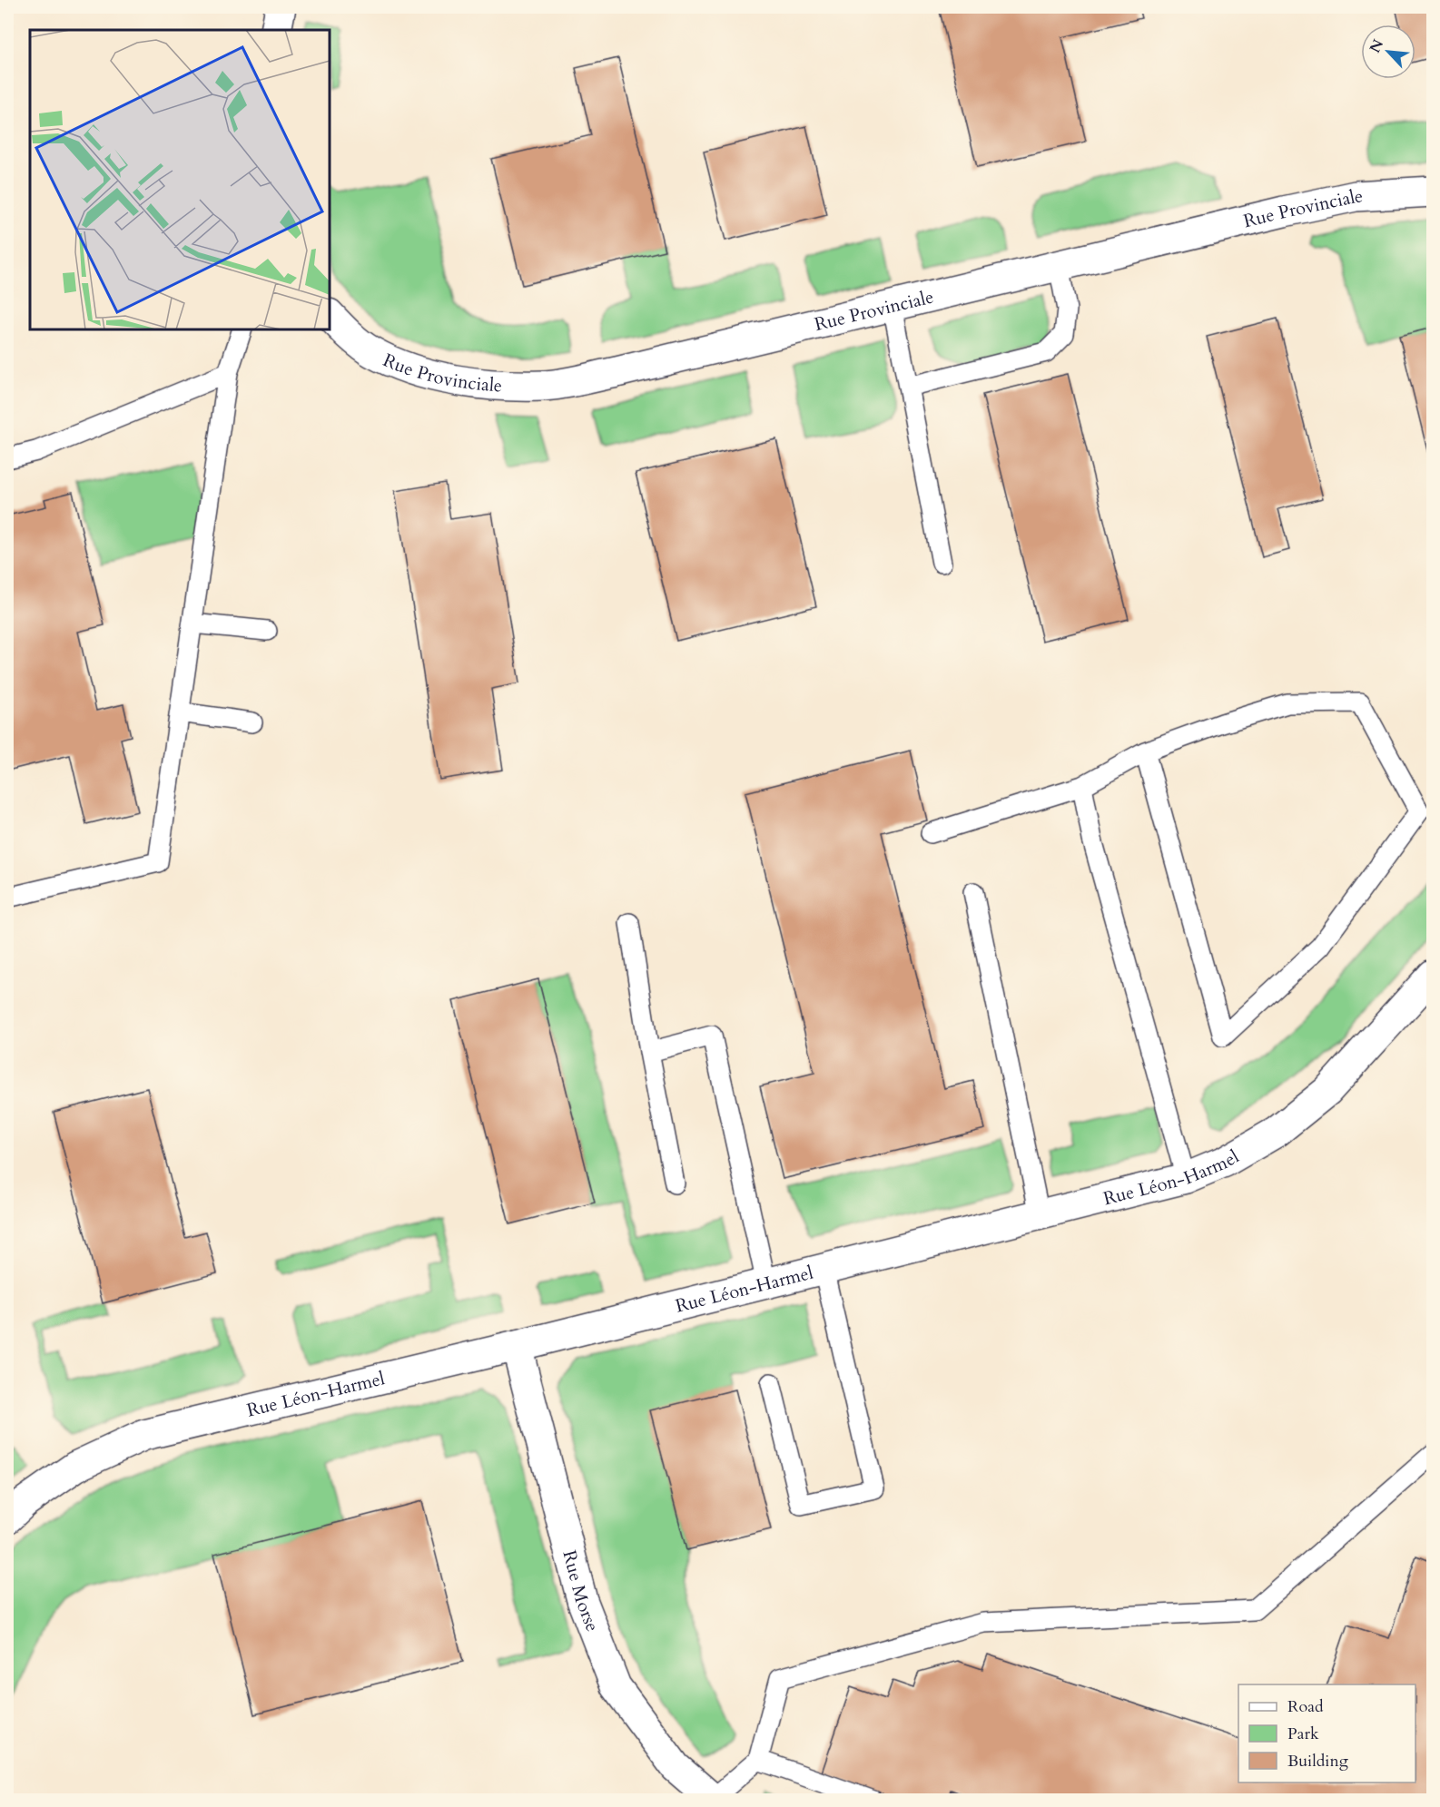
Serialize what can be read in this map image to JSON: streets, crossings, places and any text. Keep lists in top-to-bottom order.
{
  "streets": {
    "street": ["Rue Provinciale", "Rue Léon-Harmel", "Rue Morse"]
  },
  "crossings": [
    ["Rue Léon-Harmel", "Rue Morse"]
  ],
  "legend": ["Road", "Park", "Building"],
  "north": "top left"
}
